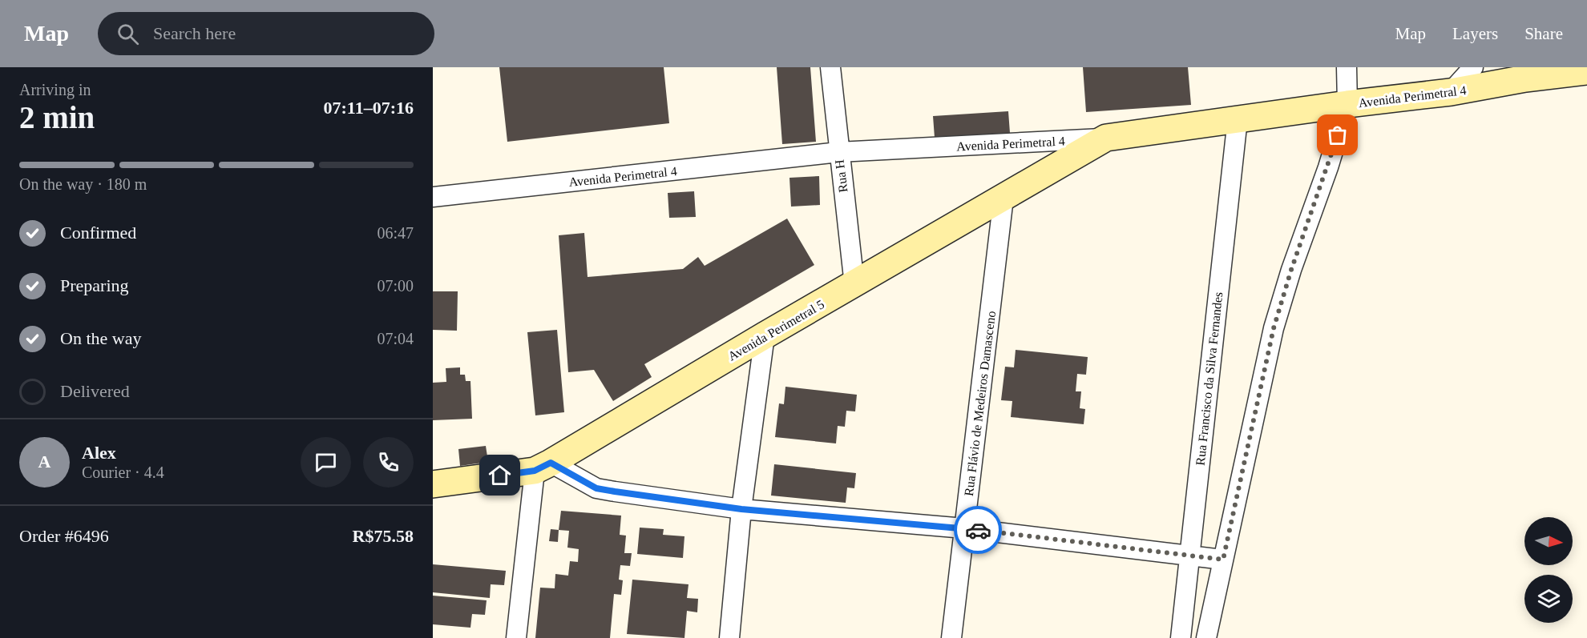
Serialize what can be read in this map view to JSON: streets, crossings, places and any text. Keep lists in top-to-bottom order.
{
  "streets": {
    "street": [
      "Avenida Perimetral 4",
      "Rua H",
      "Avenida Perimetral 5",
      "Rua Francisco da Silva Fernandes",
      "Rua Flávio de Medeiros Damasceno"
    ]
  },
  "crossings": [
    ["Avenida Perimetral 4", "Rua H"],
    ["Avenida Perimetral 4", "Avenida Perimetral 5"],
    ["Avenida Perimetral 4", "Rua Francisco da Silva Fernandes"],
    ["Rua H", "Avenida Perimetral 5"],
    ["Avenida Perimetral 5", "Rua Flávio de Medeiros Damasceno"]
  ],
  "north": "right",
  "page": {
    "header": "Map",
    "search": "Search here",
    "nav": ["Map", "Layers", "Share"],
    "heading": ["2 min", "Arriving in", "07:11–07:16"],
    "panel": [
      "Alex",
      "Courier · 4.4",
      "Order #6496",
      "R$75.58"
    ],
    "bar": "On the way · 180 m",
    "list": [
      ["Confirmed", "06:47"],
      ["Preparing", "07:00"],
      ["On the way", "07:04"],
      "Delivered"
    ],
    "round": "A"
  }
}
